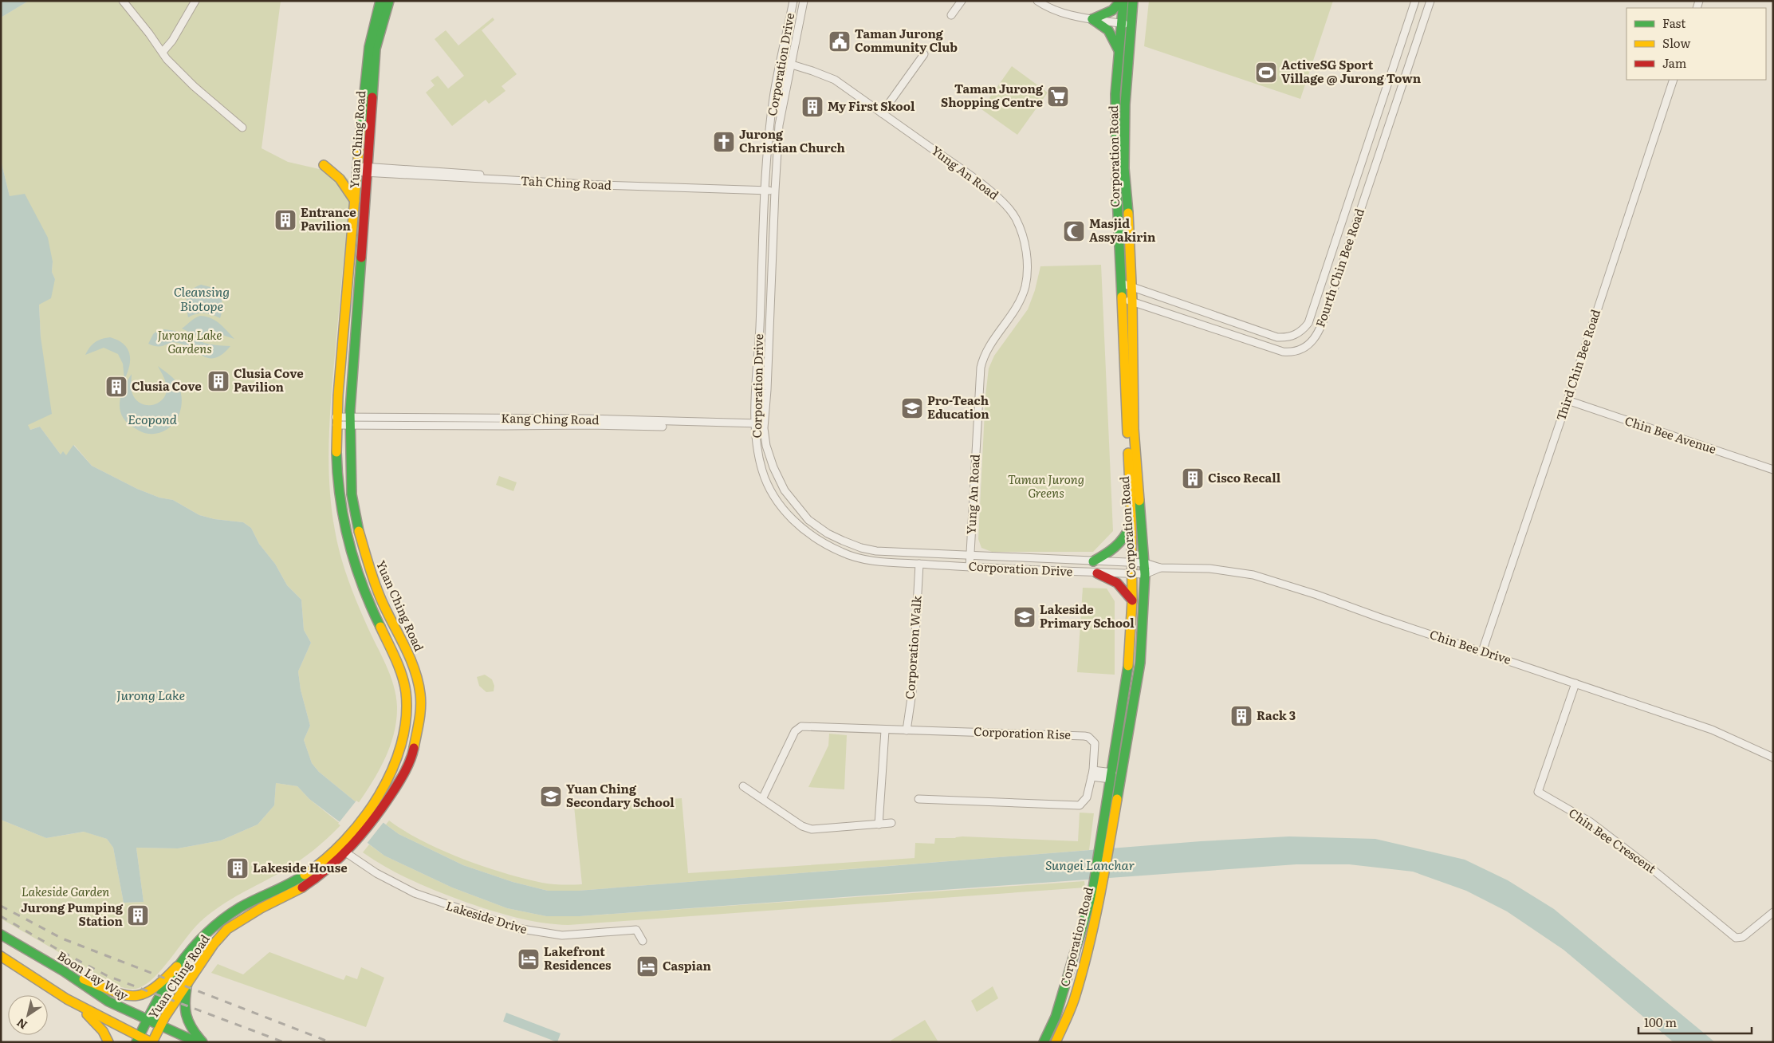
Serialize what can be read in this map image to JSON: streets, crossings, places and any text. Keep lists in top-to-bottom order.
{
  "streets": {
    "main road": ["Yuan Ching Road", "Corporation Road", "Boon Lay Way"],
    "street": [
      "Corporation Drive",
      "Yung An Road",
      "Tah Ching Road",
      "Fourth Chin Bee Road",
      "Third Chin Bee Road",
      "Kang Ching Road",
      "Chin Bee Avenue",
      "Corporation Walk",
      "Chin Bee Drive",
      "Corporation Rise",
      "Chin Bee Crescent",
      "Lakeside Drive"
    ]
  },
  "crossings": [
    ["Corporation Drive", "Corporation Road"],
    ["Corporation Drive", "Yung An Road"],
    ["Corporation Drive", "Tah Ching Road"],
    ["Corporation Drive", "Kang Ching Road"],
    ["Corporation Drive", "Corporation Walk"],
    ["Corporation Drive", "Chin Bee Drive"],
    ["Yuan Ching Road", "Tah Ching Road"],
    ["Yuan Ching Road", "Kang Ching Road"],
    ["Yuan Ching Road", "Lakeside Drive"],
    ["Yuan Ching Road", "Boon Lay Way"],
    ["Corporation Road", "Fourth Chin Bee Road"],
    ["Corporation Road", "Chin Bee Drive"],
    ["Third Chin Bee Road", "Chin Bee Avenue"],
    ["Third Chin Bee Road", "Chin Bee Drive"],
    ["Corporation Walk", "Corporation Rise"],
    ["Chin Bee Drive", "Chin Bee Crescent"]
  ],
  "water": [
    "Cleansing Biotope",
    "Ecopond",
    "Jurong Lake",
    "Sungei Lanchar"
  ],
  "parks": ["Jurong Lake Gardens", "Taman Jurong Greens", "Lakeside Garden"],
  "places": {
    "public building": ["Taman Jurong Community Club"],
    "sports": ["ActiveSG Sport Village @ Jurong Town"],
    "supermarket": ["Taman Jurong Shopping Centre"],
    "building": [
      "My First Skool",
      "Entrance Pavilion",
      "Clusia Cove Pavilion",
      "Clusia Cove",
      "Cisco Recall",
      "Rack 3",
      "Lakeside House",
      "Jurong Pumping Station"
    ],
    "church": ["Jurong Christian Church"],
    "mosque": ["Masjid Assyakirin"],
    "school or university": ["Pro-Teach Education", "Lakeside Primary School", "Yuan Ching Secondary School"],
    "hotel": ["Lakefront Residences", "Caspian"]
  },
  "legend": ["Fast", "Slow", "Jam"],
  "scale_bar": "100 m",
  "north": "bottom left"
}
